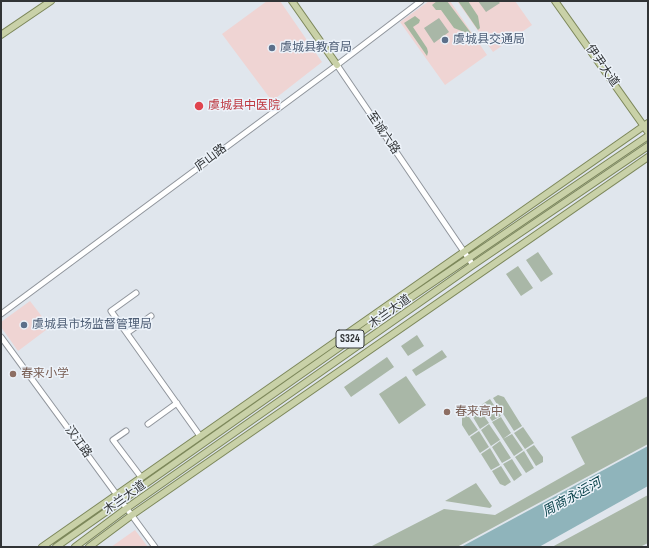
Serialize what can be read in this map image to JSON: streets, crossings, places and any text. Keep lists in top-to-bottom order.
{
  "streets": {
    "main road": [
      "伊尹大道",
      "至诚六路",
      "木兰大道",
      "S324"
    ],
    "street": ["庐山路", "汉江路"]
  },
  "crossings": [
    ["至诚六路", "庐山路"],
    ["至诚六路", "木兰大道"],
    ["木兰大道", "汉江路"]
  ],
  "water": ["周商永运河"],
  "places": [
    "虞城县交通局",
    "虞城县教育局",
    "虞城县中医院",
    "虞城县市场监督管理局",
    "春来小学",
    "春来高中"
  ]
}
